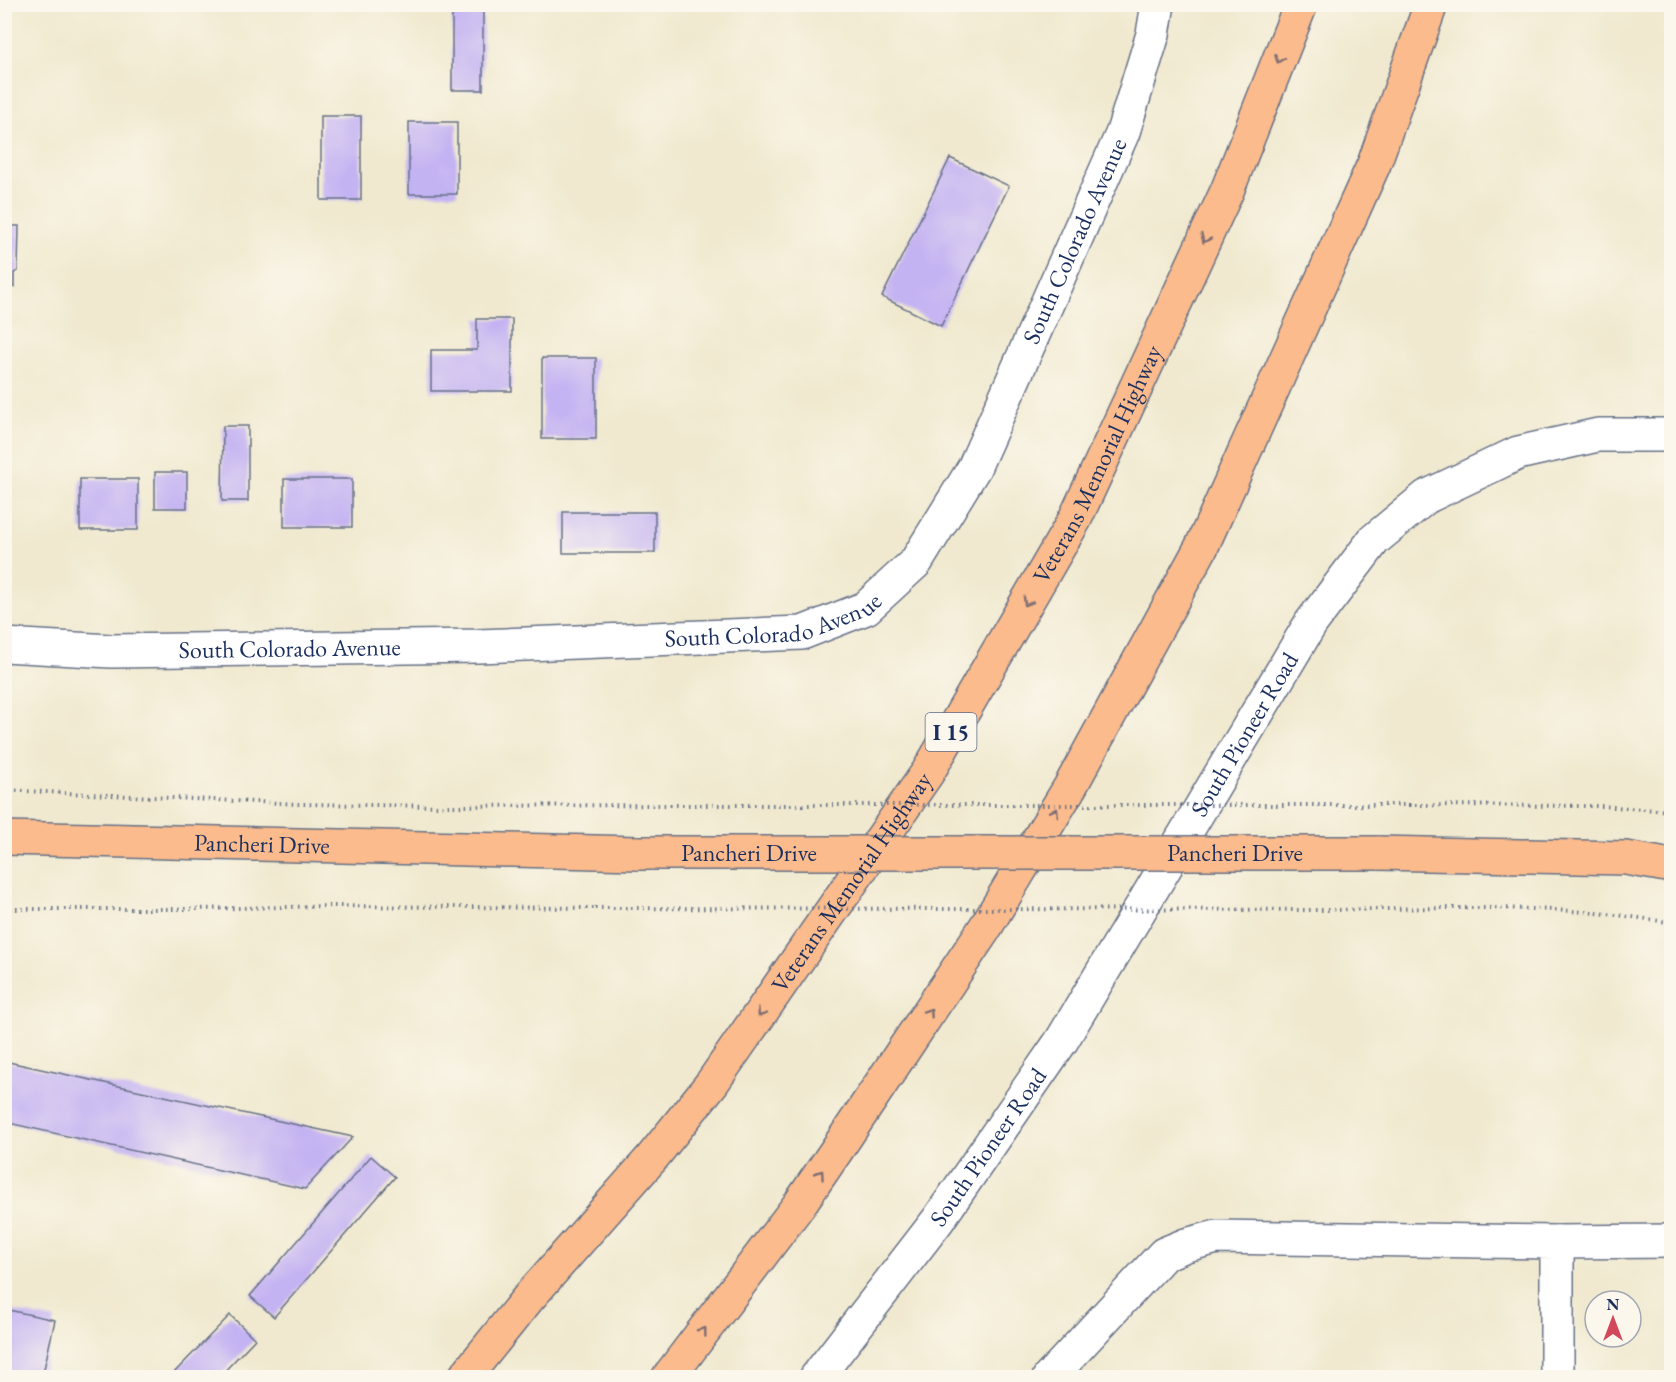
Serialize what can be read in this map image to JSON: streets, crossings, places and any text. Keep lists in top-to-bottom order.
{
  "streets": {
    "main road": ["Veterans Memorial Highway", "I 15", "Pancheri Drive"],
    "street": ["South Colorado Avenue", "South Pioneer Road"]
  },
  "north": "top"
}
